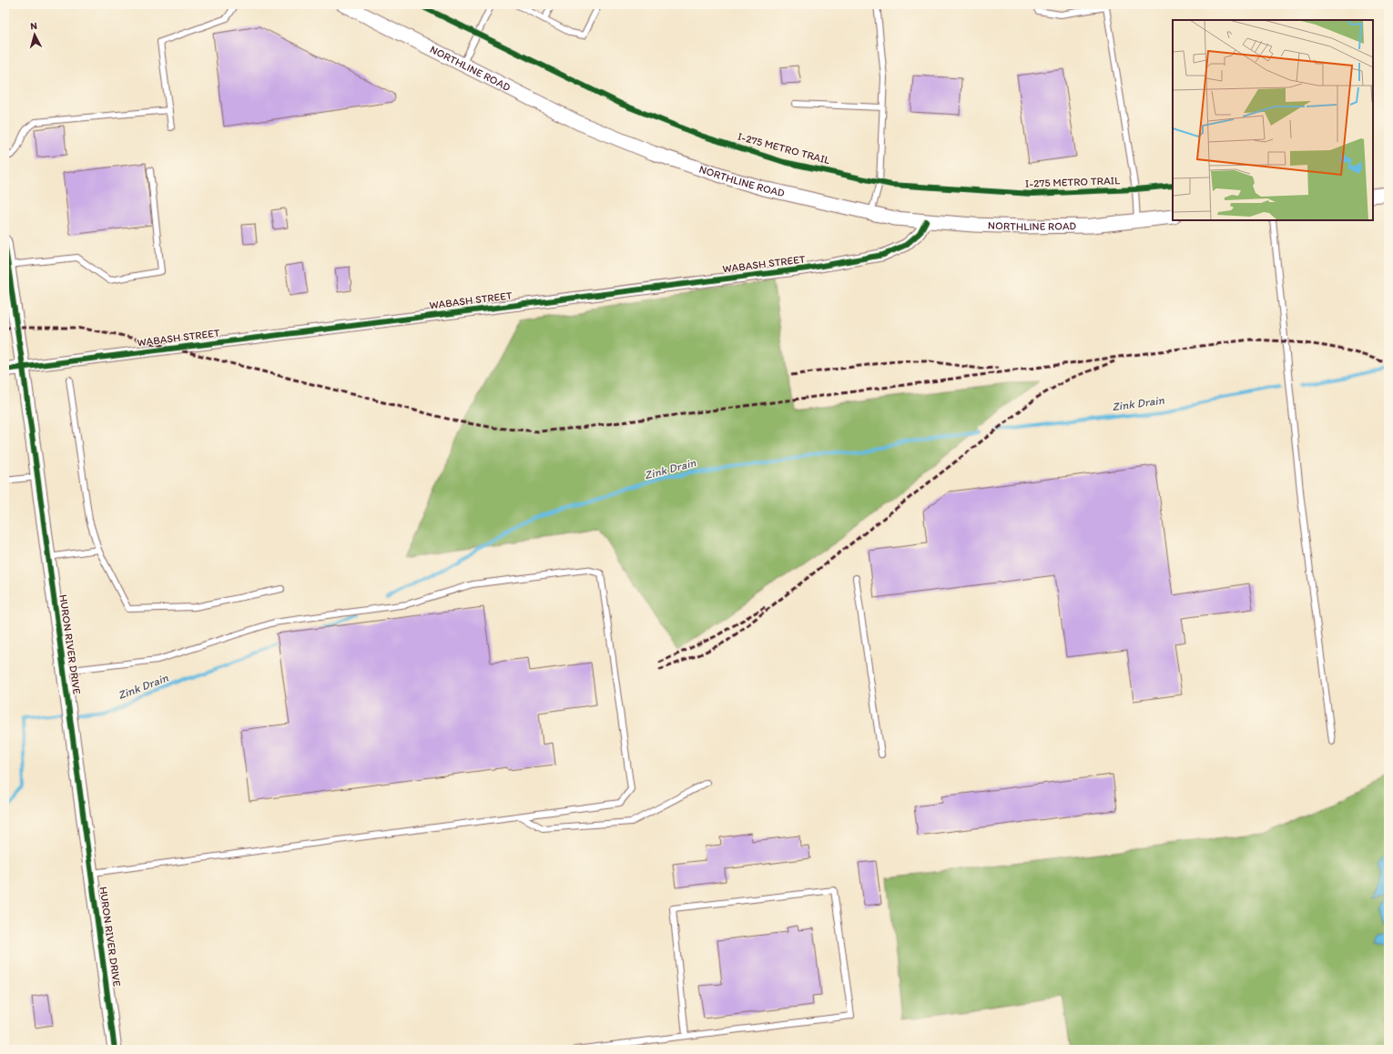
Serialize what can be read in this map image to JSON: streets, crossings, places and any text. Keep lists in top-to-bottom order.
{
  "streets": {
    "street": ["NORTHLINE ROAD", "WABASH STREET", "HURON RIVER DRIVE"],
    "cycle path": ["I-275 METRO TRAIL"]
  },
  "crossings": [
    ["NORTHLINE ROAD", "WABASH STREET"],
    ["WABASH STREET", "HURON RIVER DRIVE"]
  ],
  "water": ["Zink Drain"],
  "north": "top"
}
